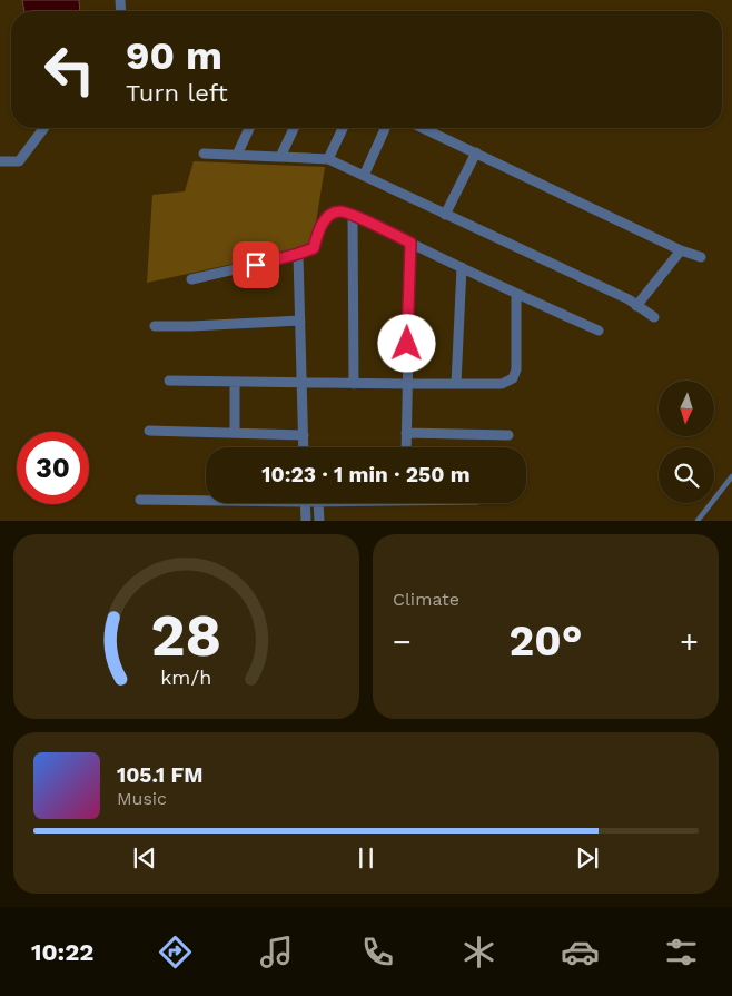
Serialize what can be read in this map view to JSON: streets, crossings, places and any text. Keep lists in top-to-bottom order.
{
  "north": "bottom",
  "page": {
    "turn": ["90 m", "Turn left"],
    "limit": "30",
    "trip": "10:23 · 1 min · 250 m",
    "tile": "Climate",
    "heat": ["−", "20°", "+"],
    "song": ["105.1 FM", "Music"],
    "tabs": "10:22",
    "gauge": ["28", "km/h"]
  }
}
